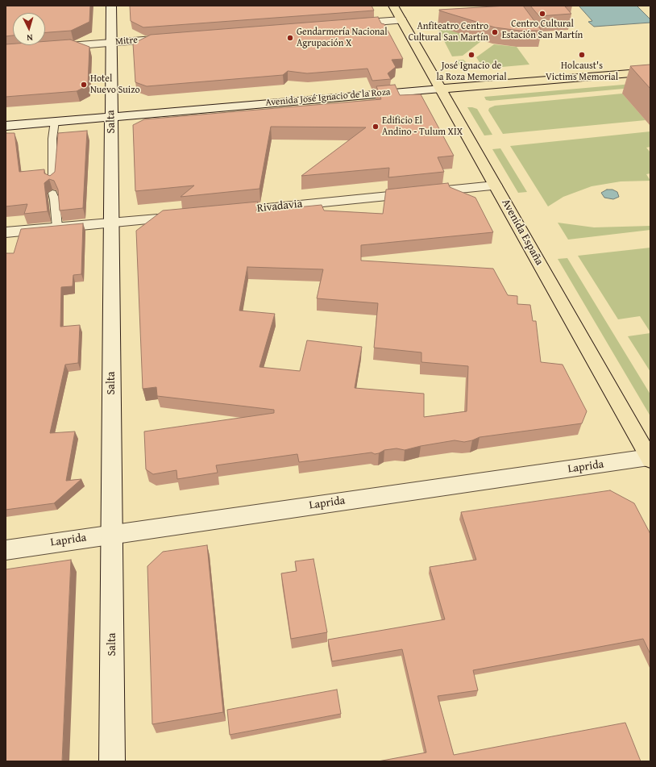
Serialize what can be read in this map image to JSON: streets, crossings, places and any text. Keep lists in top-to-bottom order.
{
  "streets": {
    "main road": [
      "Mitre",
      "Avenida José Ignacio de la Roza",
      "Salta",
      "Rivadavia",
      "Avenida España",
      "Laprida"
    ]
  },
  "crossings": [
    ["Mitre", "Salta"],
    ["Avenida José Ignacio de la Roza", "Salta"],
    ["Avenida José Ignacio de la Roza", "Avenida España"],
    ["Salta", "Laprida"],
    ["Rivadavia", "Avenida España"],
    ["Avenida España", "Laprida"]
  ],
  "places": [
    "Centro Cultural Estación San Martín",
    "Anfiteatro Centro Cultural San Martín",
    "Gendarmería Nacional Agrupación X",
    "José Ignacio de la Roza Memorial",
    "Holcaust's Victims Memorial",
    "Hotel Nuevo Suizo",
    "Edificio El Andino - Tulum XIX"
  ],
  "north": "bottom"
}
